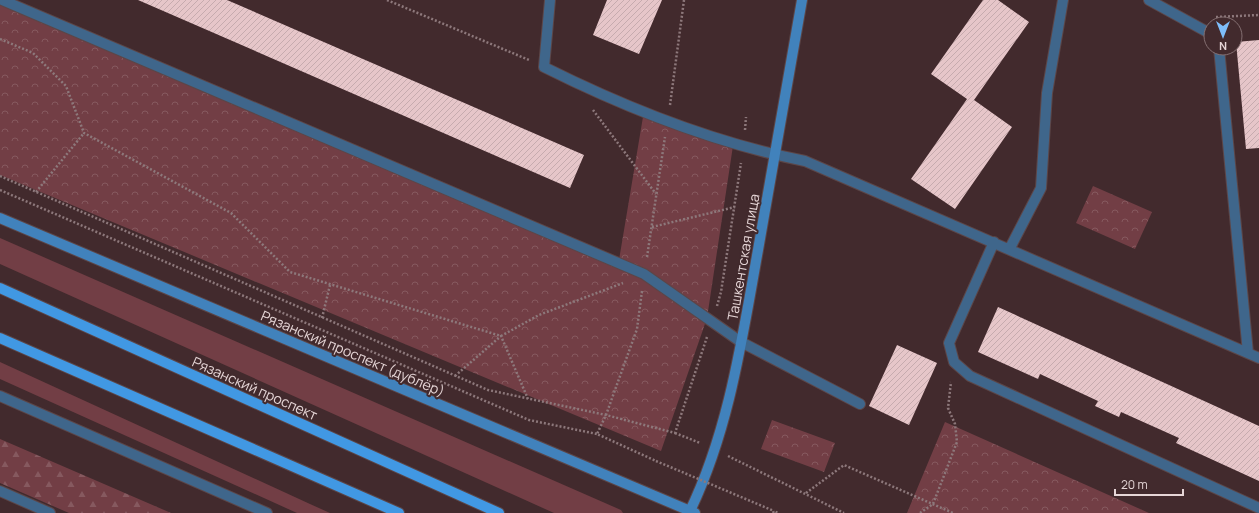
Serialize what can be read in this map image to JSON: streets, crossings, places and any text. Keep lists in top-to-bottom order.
{
  "streets": {
    "main road": ["Ташкентская улица", "Рязанский проспект (дублёр)", "Рязанский проспект"]
  },
  "crossings": [
    ["Ташкентская улица", "Рязанский проспект (дублёр)"]
  ],
  "scale_bar": "20 m",
  "north": "bottom"
}
